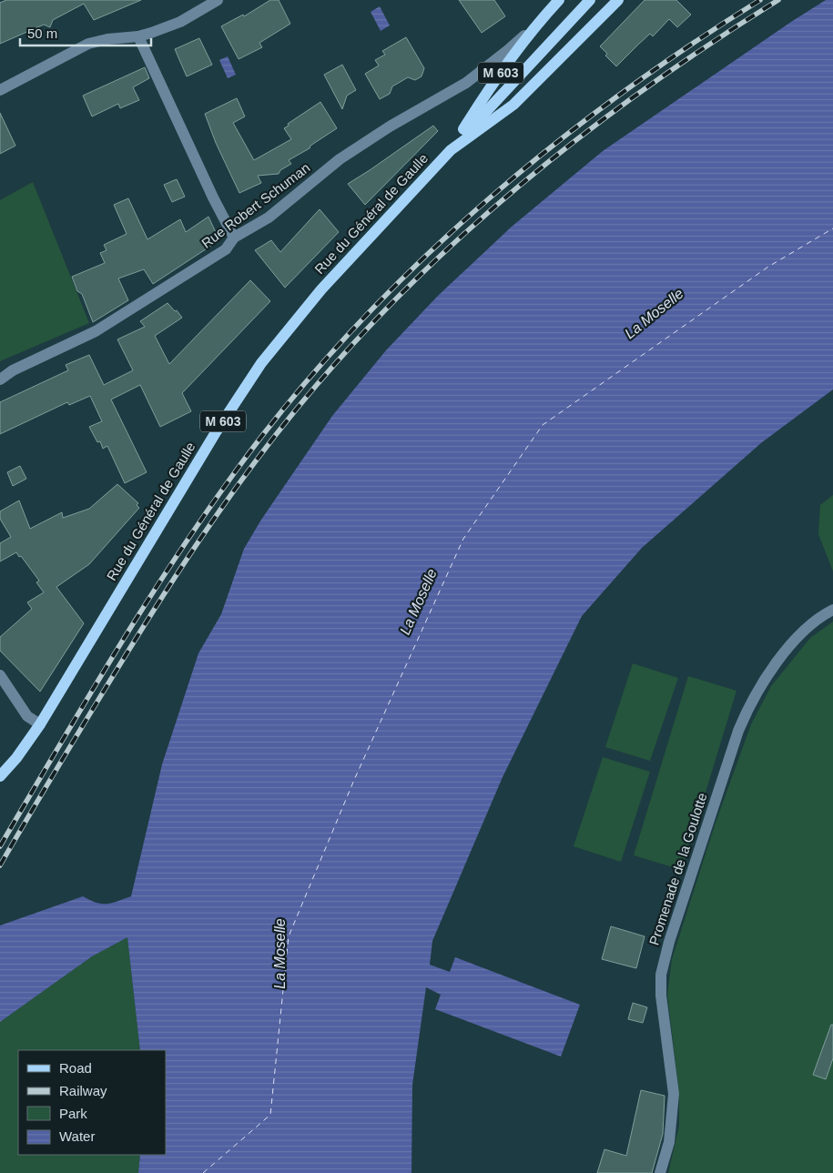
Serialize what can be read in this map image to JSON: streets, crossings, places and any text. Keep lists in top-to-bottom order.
{
  "streets": {
    "main road": ["M 603", "Rue du Général de Gaulle"],
    "street": ["Rue Robert Schuman", "Promenade de la Goulotte"]
  },
  "crossings": [
    ["Rue Robert Schuman", "Rue du Général de Gaulle"]
  ],
  "water": ["La Moselle"],
  "legend": [
    "Road",
    "Railway",
    "Park",
    "Water"
  ],
  "scale_bar": "50 m"
}
